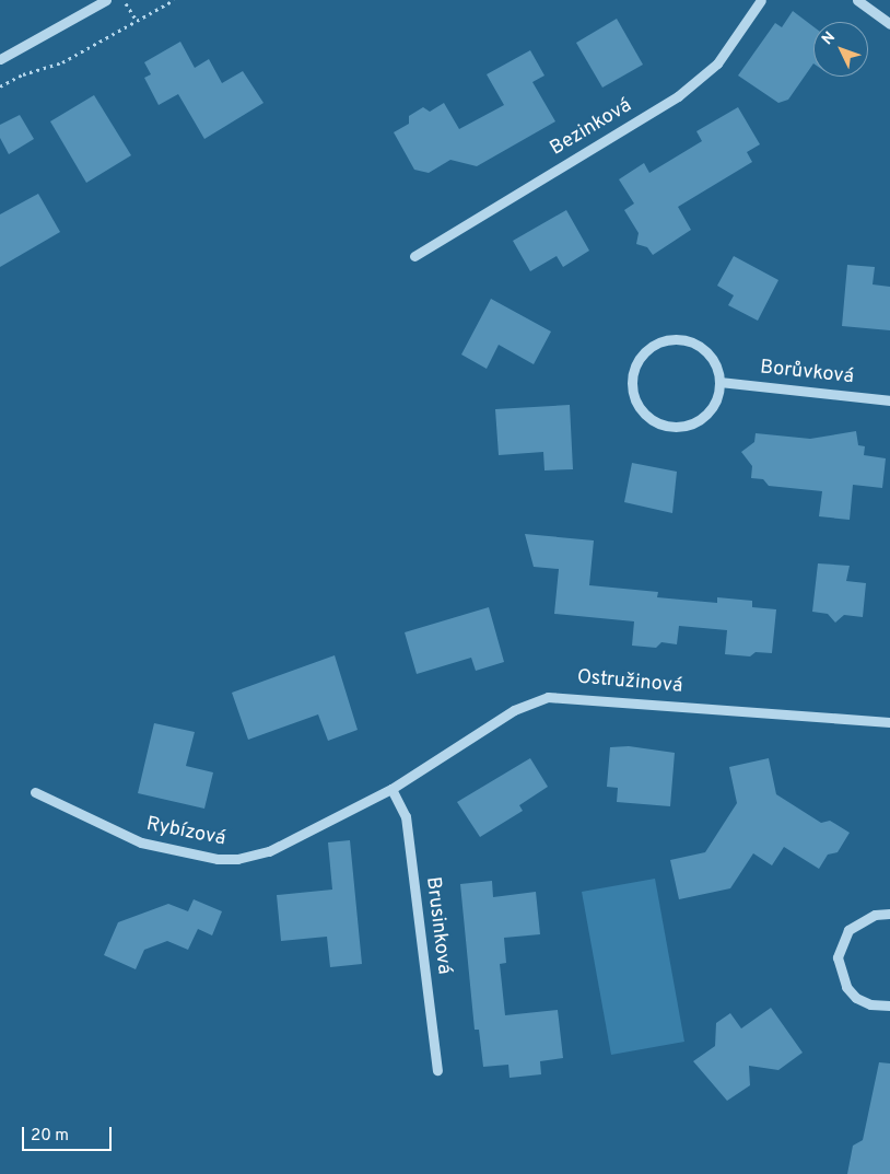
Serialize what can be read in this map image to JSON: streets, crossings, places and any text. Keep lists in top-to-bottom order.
{
  "streets": {
    "street": [
      "Bezinková",
      "Borůvková",
      "Ostružinová",
      "Rybízová",
      "Brusinková"
    ]
  },
  "crossings": [
    ["Ostružinová", "Rybízová"],
    ["Ostružinová", "Brusinková"],
    ["Rybízová", "Brusinková"]
  ],
  "scale_bar": "20 m",
  "north": "top left"
}
